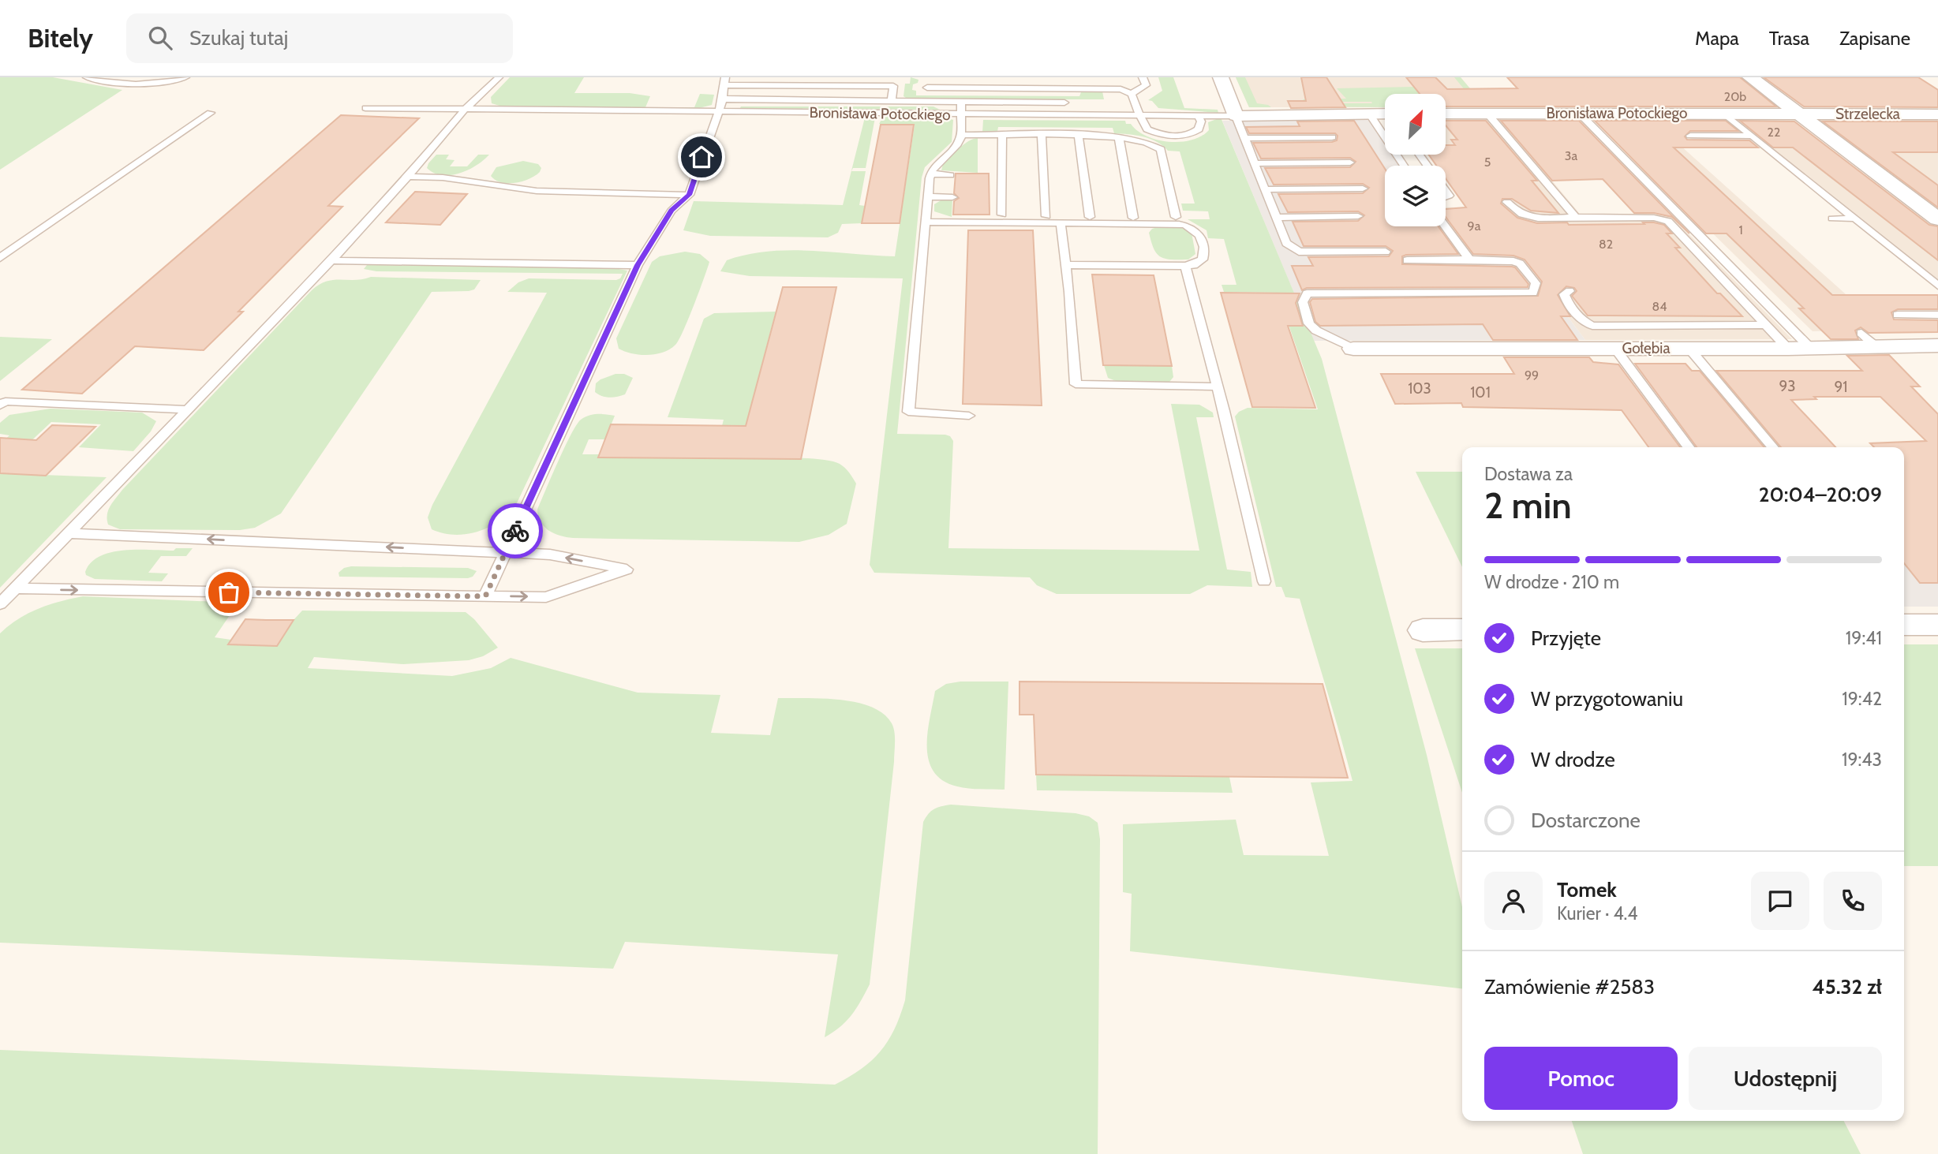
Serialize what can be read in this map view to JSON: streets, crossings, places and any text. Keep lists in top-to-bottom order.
{
  "streets": {
    "street": ["Bronisława Potockiego", "Strzelecka", "Gołębia"]
  },
  "crossings": [
    ["Bronisława Potockiego", "Strzelecka"]
  ],
  "house_numbers": [
    "20b",
    "22",
    "3a",
    "5",
    "9a",
    "1",
    "82",
    "84",
    "99",
    "93",
    "91",
    "103",
    "101"
  ],
  "north": "top right",
  "page": {
    "header": "Bitely",
    "search": "Szukaj tutaj",
    "nav": ["Mapa", "Trasa", "Zapisane"],
    "heading": ["2 min", "Dostawa za", "20:04–20:09"],
    "panel": [
      "Tomek",
      "Kurier · 4.4",
      "Zamówienie #2583",
      "45.32 zł"
    ],
    "bar": "W drodze · 210 m",
    "list": [
      ["Przyjęte", "19:41"],
      ["W przygotowaniu", "19:42"],
      ["W drodze", "19:43"],
      "Dostarczone"
    ],
    "buttons": ["Pomoc", "Udostępnij"]
  }
}
